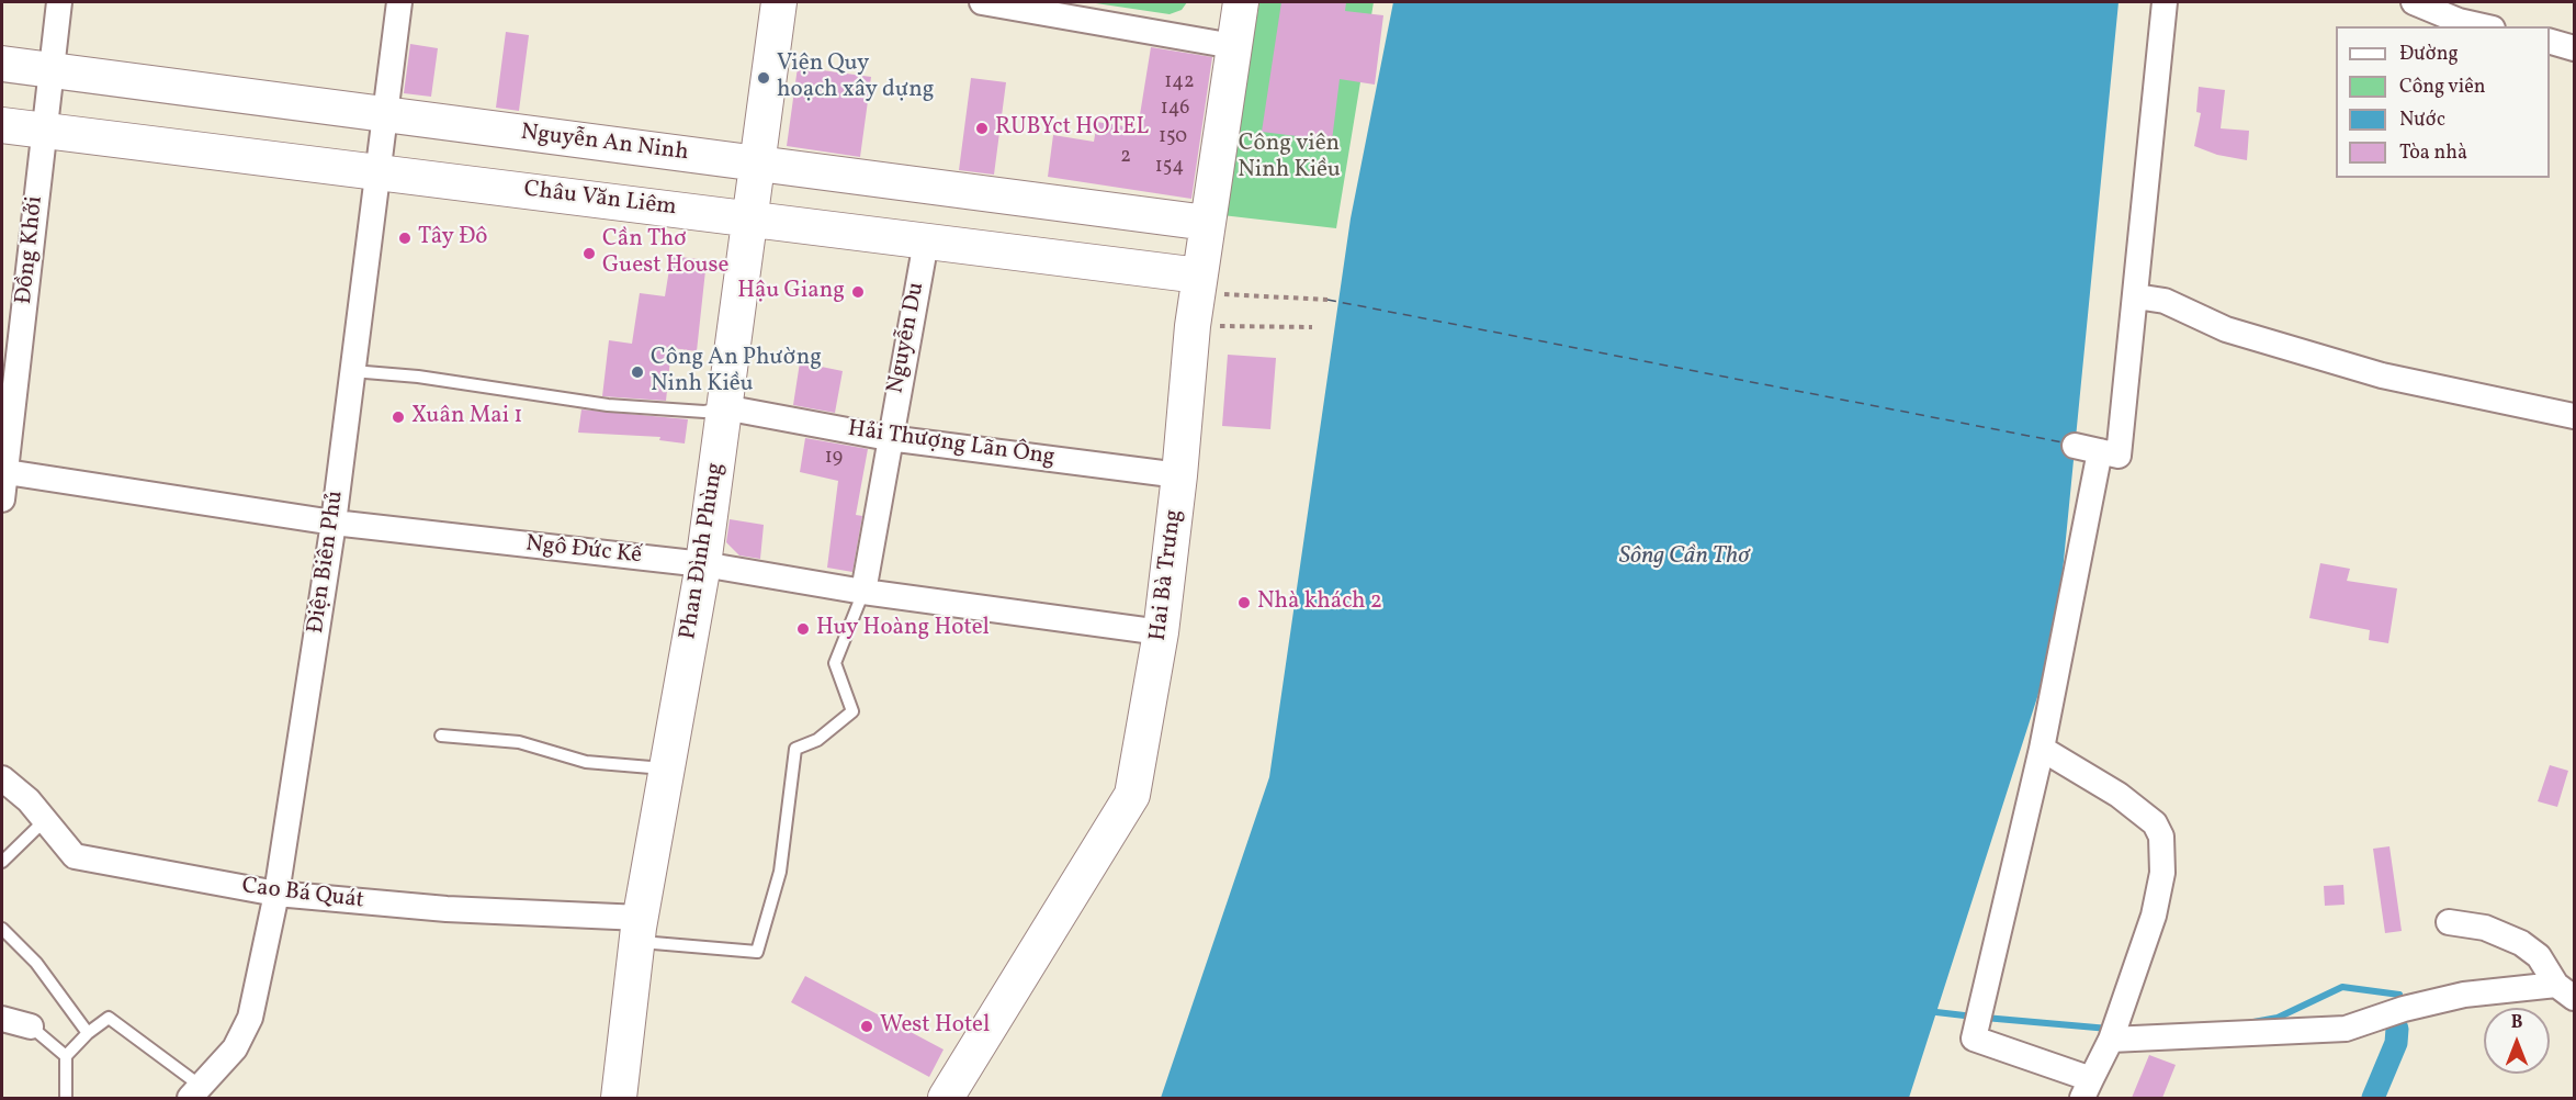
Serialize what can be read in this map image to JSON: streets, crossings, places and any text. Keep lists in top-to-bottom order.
{
  "streets": {
    "street": [
      "Nguyễn An Ninh",
      "Châu Văn Liêm",
      "Đồng Khởi",
      "Nguyễn Du",
      "Hải Thượng Lãn Ông",
      "Ngô Đức Kế",
      "Phan Đình Phùng",
      "Điện Biên Phủ",
      "Hai Bà Trưng",
      "Cao Bá Quát"
    ]
  },
  "crossings": [
    ["Nguyễn An Ninh", "Đồng Khởi"],
    ["Nguyễn An Ninh", "Phan Đình Phùng"],
    ["Nguyễn An Ninh", "Điện Biên Phủ"],
    ["Nguyễn An Ninh", "Hai Bà Trưng"],
    ["Châu Văn Liêm", "Đồng Khởi"],
    ["Châu Văn Liêm", "Nguyễn Du"],
    ["Châu Văn Liêm", "Phan Đình Phùng"],
    ["Châu Văn Liêm", "Điện Biên Phủ"],
    ["Châu Văn Liêm", "Hai Bà Trưng"],
    ["Đồng Khởi", "Ngô Đức Kế"],
    ["Nguyễn Du", "Hải Thượng Lãn Ông"],
    ["Nguyễn Du", "Ngô Đức Kế"],
    ["Hải Thượng Lãn Ông", "Phan Đình Phùng"],
    ["Hải Thượng Lãn Ông", "Hai Bà Trưng"],
    ["Ngô Đức Kế", "Phan Đình Phùng"],
    ["Ngô Đức Kế", "Điện Biên Phủ"],
    ["Ngô Đức Kế", "Hai Bà Trưng"],
    ["Phan Đình Phùng", "Cao Bá Quát"],
    ["Điện Biên Phủ", "Cao Bá Quát"]
  ],
  "water": ["Sông Cần Thơ"],
  "parks": ["Công viên Ninh Kiều"],
  "places": [
    "Viện Quy hoạch xây dựng",
    "RUBYct HOTEL",
    "Tây Đô",
    "Cần Thơ Guest House",
    "Hậu Giang",
    "Công An Phường Ninh Kiều",
    "Xuân Mai 1",
    "Nhà khách 2",
    "Huy Hoàng Hotel",
    "West Hotel"
  ],
  "house_numbers": [
    "142",
    "146",
    "150",
    "2",
    "154",
    "19"
  ],
  "legend": [
    "Đường",
    "Công viên",
    "Nước",
    "Tòa nhà"
  ],
  "north": "top"
}
